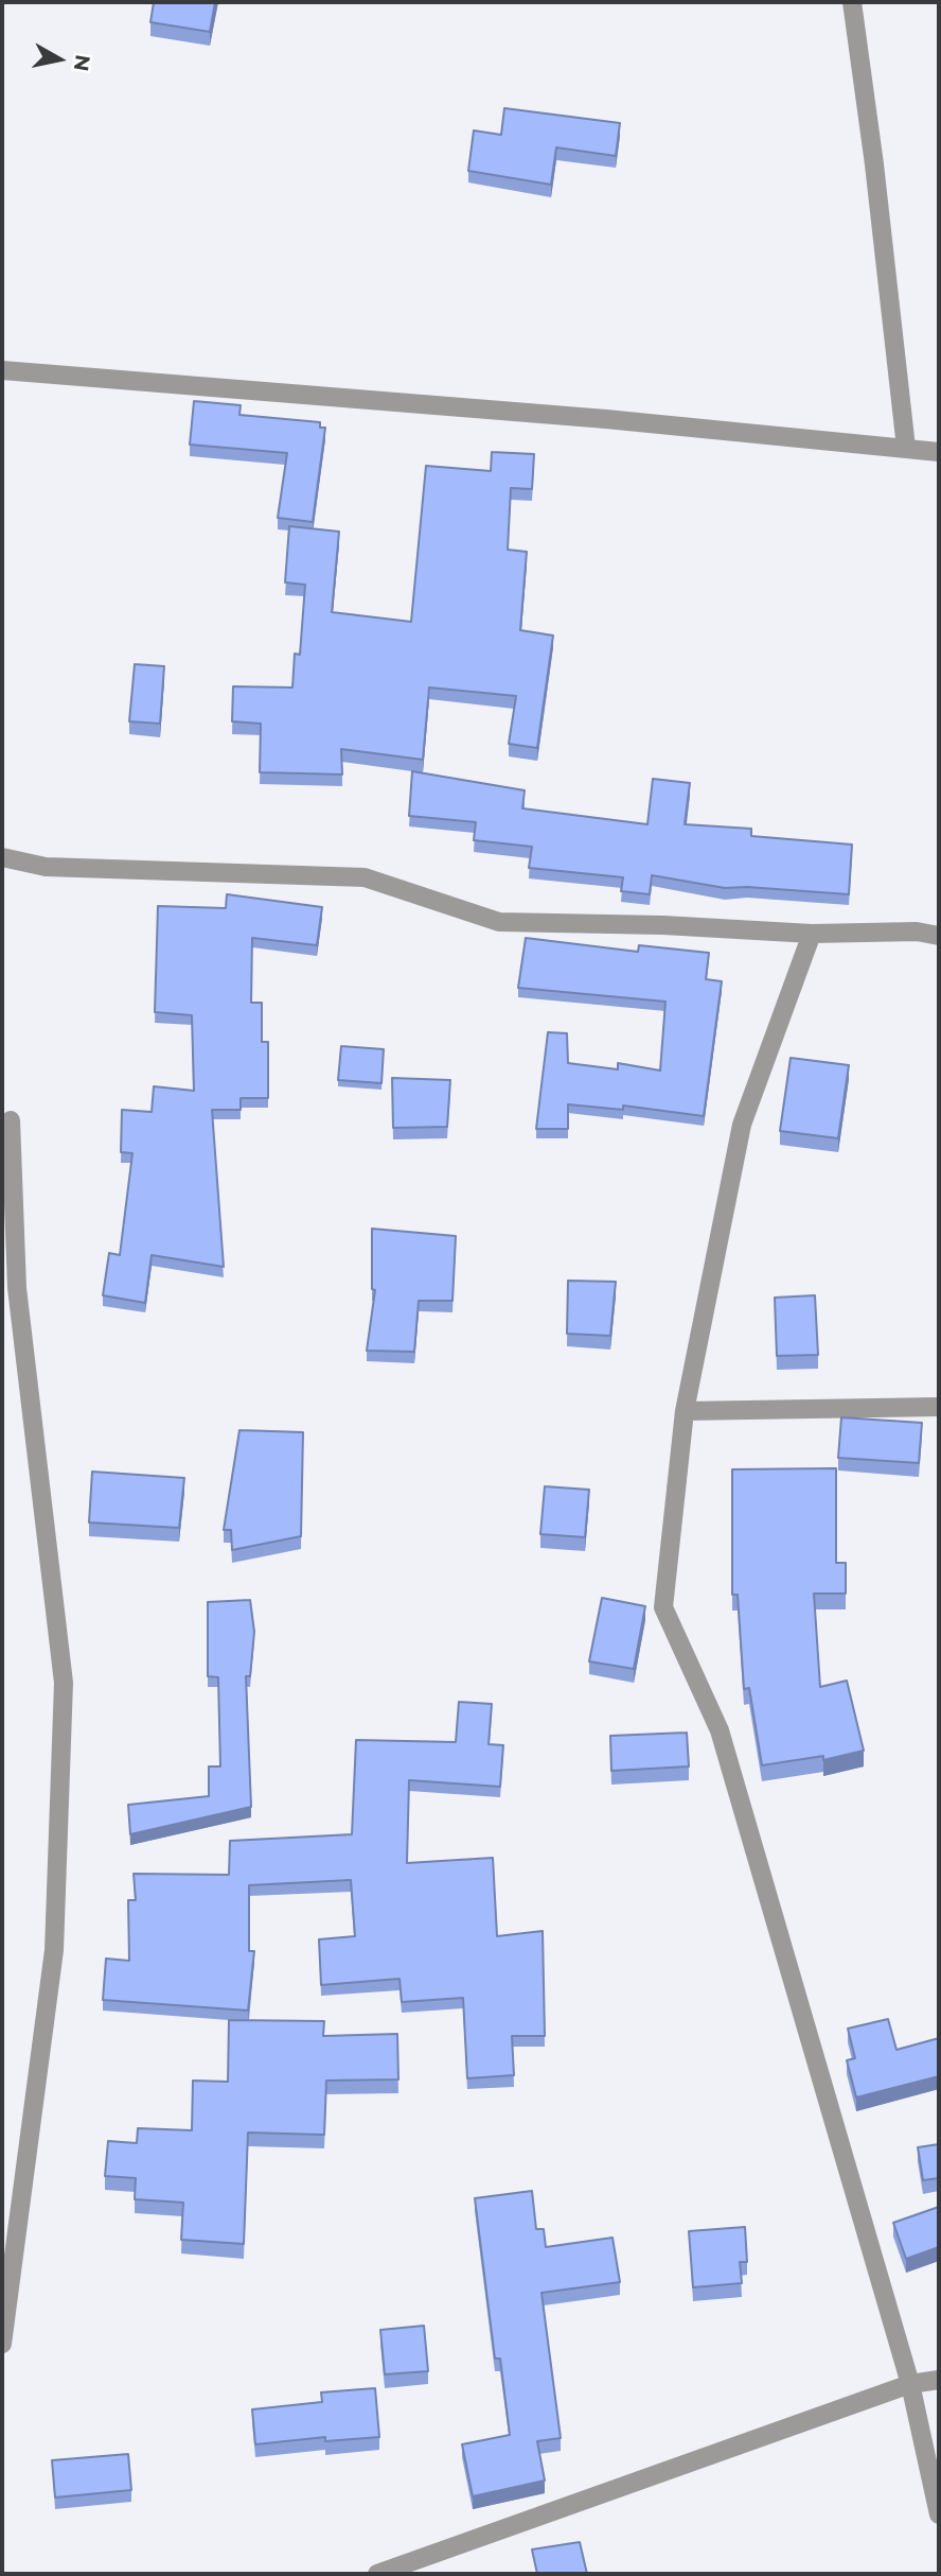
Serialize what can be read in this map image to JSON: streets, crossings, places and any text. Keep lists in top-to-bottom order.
{
  "north": "right"
}
